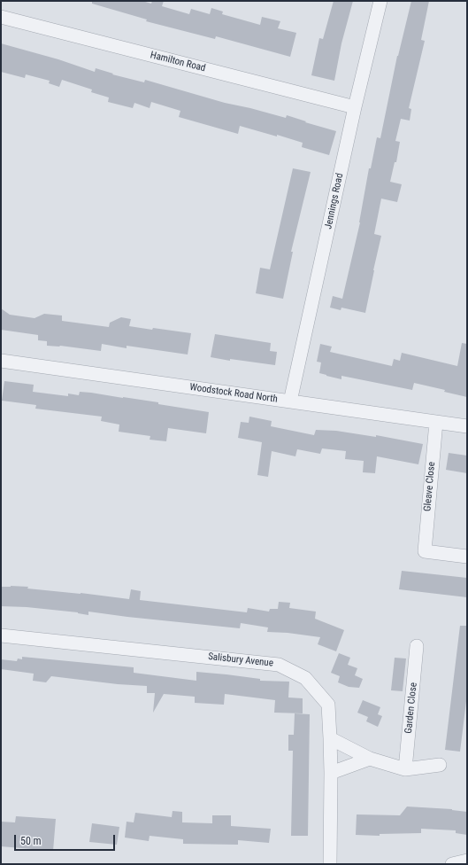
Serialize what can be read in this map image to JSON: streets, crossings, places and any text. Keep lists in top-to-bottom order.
{
  "streets": {
    "street": [
      "Hamilton Road",
      "Jennings Road",
      "Woodstock Road North",
      "Gleave Close",
      "Salisbury Avenue",
      "Garden Close"
    ]
  },
  "crossings": [
    ["Hamilton Road", "Jennings Road"],
    ["Jennings Road", "Woodstock Road North"],
    ["Woodstock Road North", "Gleave Close"]
  ],
  "scale_bar": "50 m"
}
